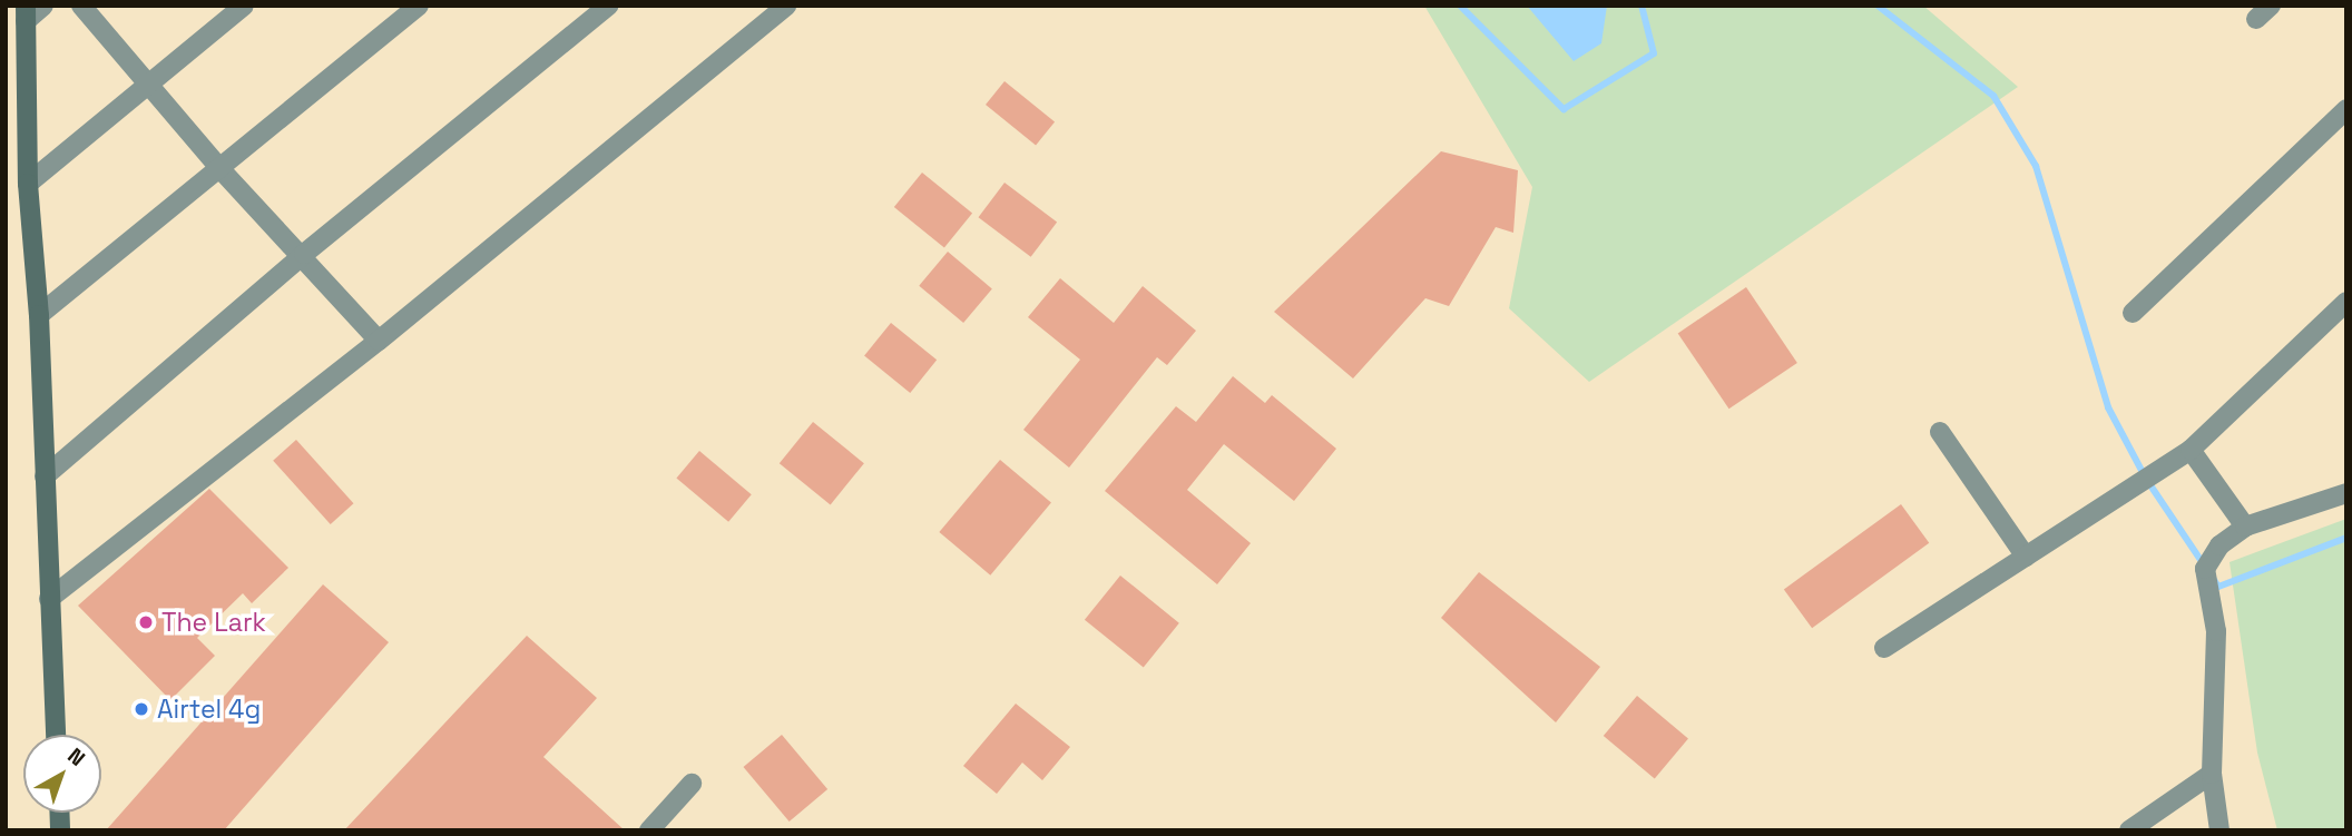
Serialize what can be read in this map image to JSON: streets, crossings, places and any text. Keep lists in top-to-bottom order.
{
  "places": ["The Lark", "Airtel 4g"],
  "north": "top right"
}
